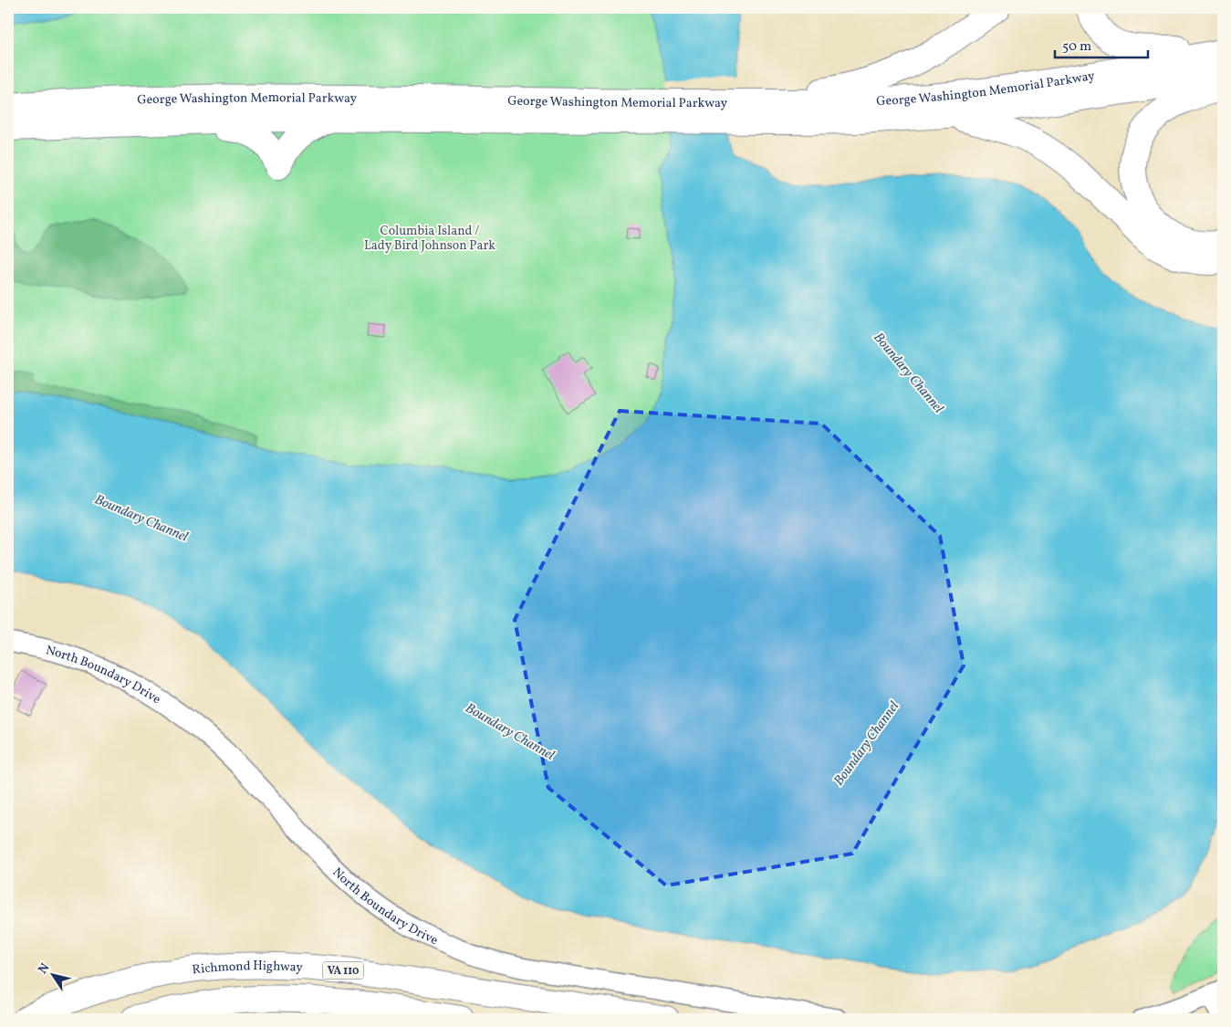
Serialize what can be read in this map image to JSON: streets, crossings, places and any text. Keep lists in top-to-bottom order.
{
  "streets": {
    "highway": ["George Washington Memorial Parkway", "Richmond Highway", "VA 110"],
    "street": ["North Boundary Drive"]
  },
  "water": ["Boundary Channel"],
  "parks": ["Columbia Island / Lady Bird Johnson Park"],
  "scale_bar": "50 m",
  "north": "top left"
}
